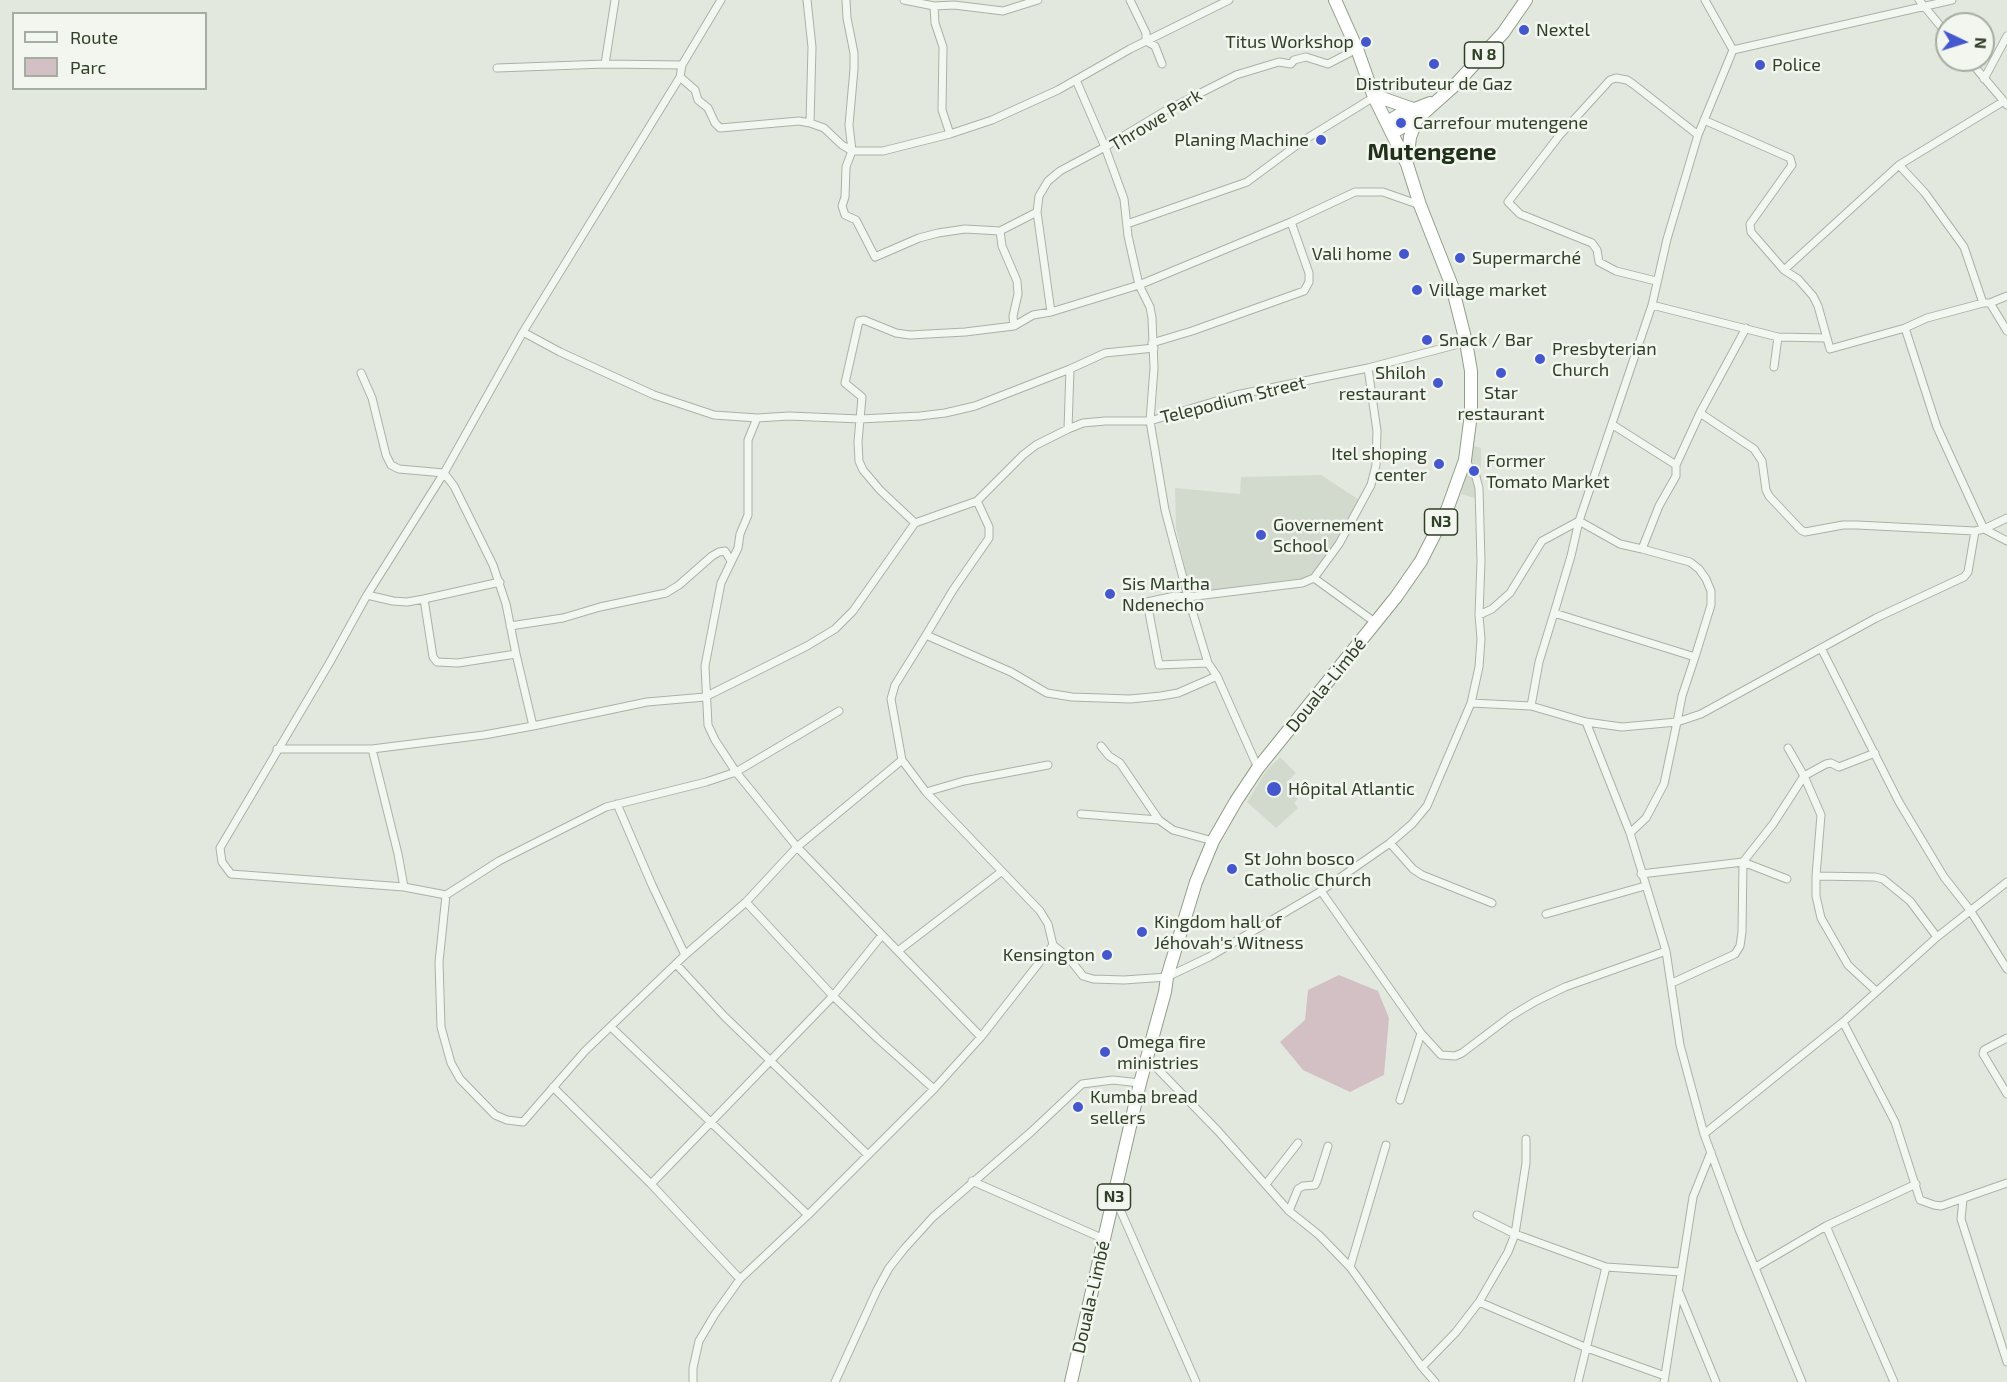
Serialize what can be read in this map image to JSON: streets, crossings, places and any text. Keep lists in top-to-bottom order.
{
  "streets": {
    "highway": ["N 8", "N3", "Douala-Limbé"],
    "street": ["Throwe Park", "Telepodium Street"]
  },
  "crossings": [
    ["N 8", "Douala-Limbé"],
    ["Throwe Park", "Telepodium Street"],
    ["Throwe Park", "Douala-Limbé"],
    ["Telepodium Street", "Douala-Limbé"]
  ],
  "districts": ["Mutengene"],
  "places": [
    "Nextel",
    "Titus Workshop",
    "Distributeur de Gaz",
    "Police",
    "Carrefour mutengene",
    "Planing Machine",
    "Vali home",
    "Supermarché",
    "Village market",
    "Snack / Bar",
    "Presbyterian Church",
    "Star restaurant",
    "Shiloh restaurant",
    "Itel shoping center",
    "Former Tomato Market",
    "Governement School",
    "Sis Martha Ndenecho",
    "Hôpital Atlantic",
    "St John bosco Catholic Church",
    "Kingdom hall of Jéhovah's Witness",
    "Kensington",
    "Omega fire ministries",
    "Kumba bread sellers"
  ],
  "legend": ["Route", "Parc"],
  "north": "right"
}
